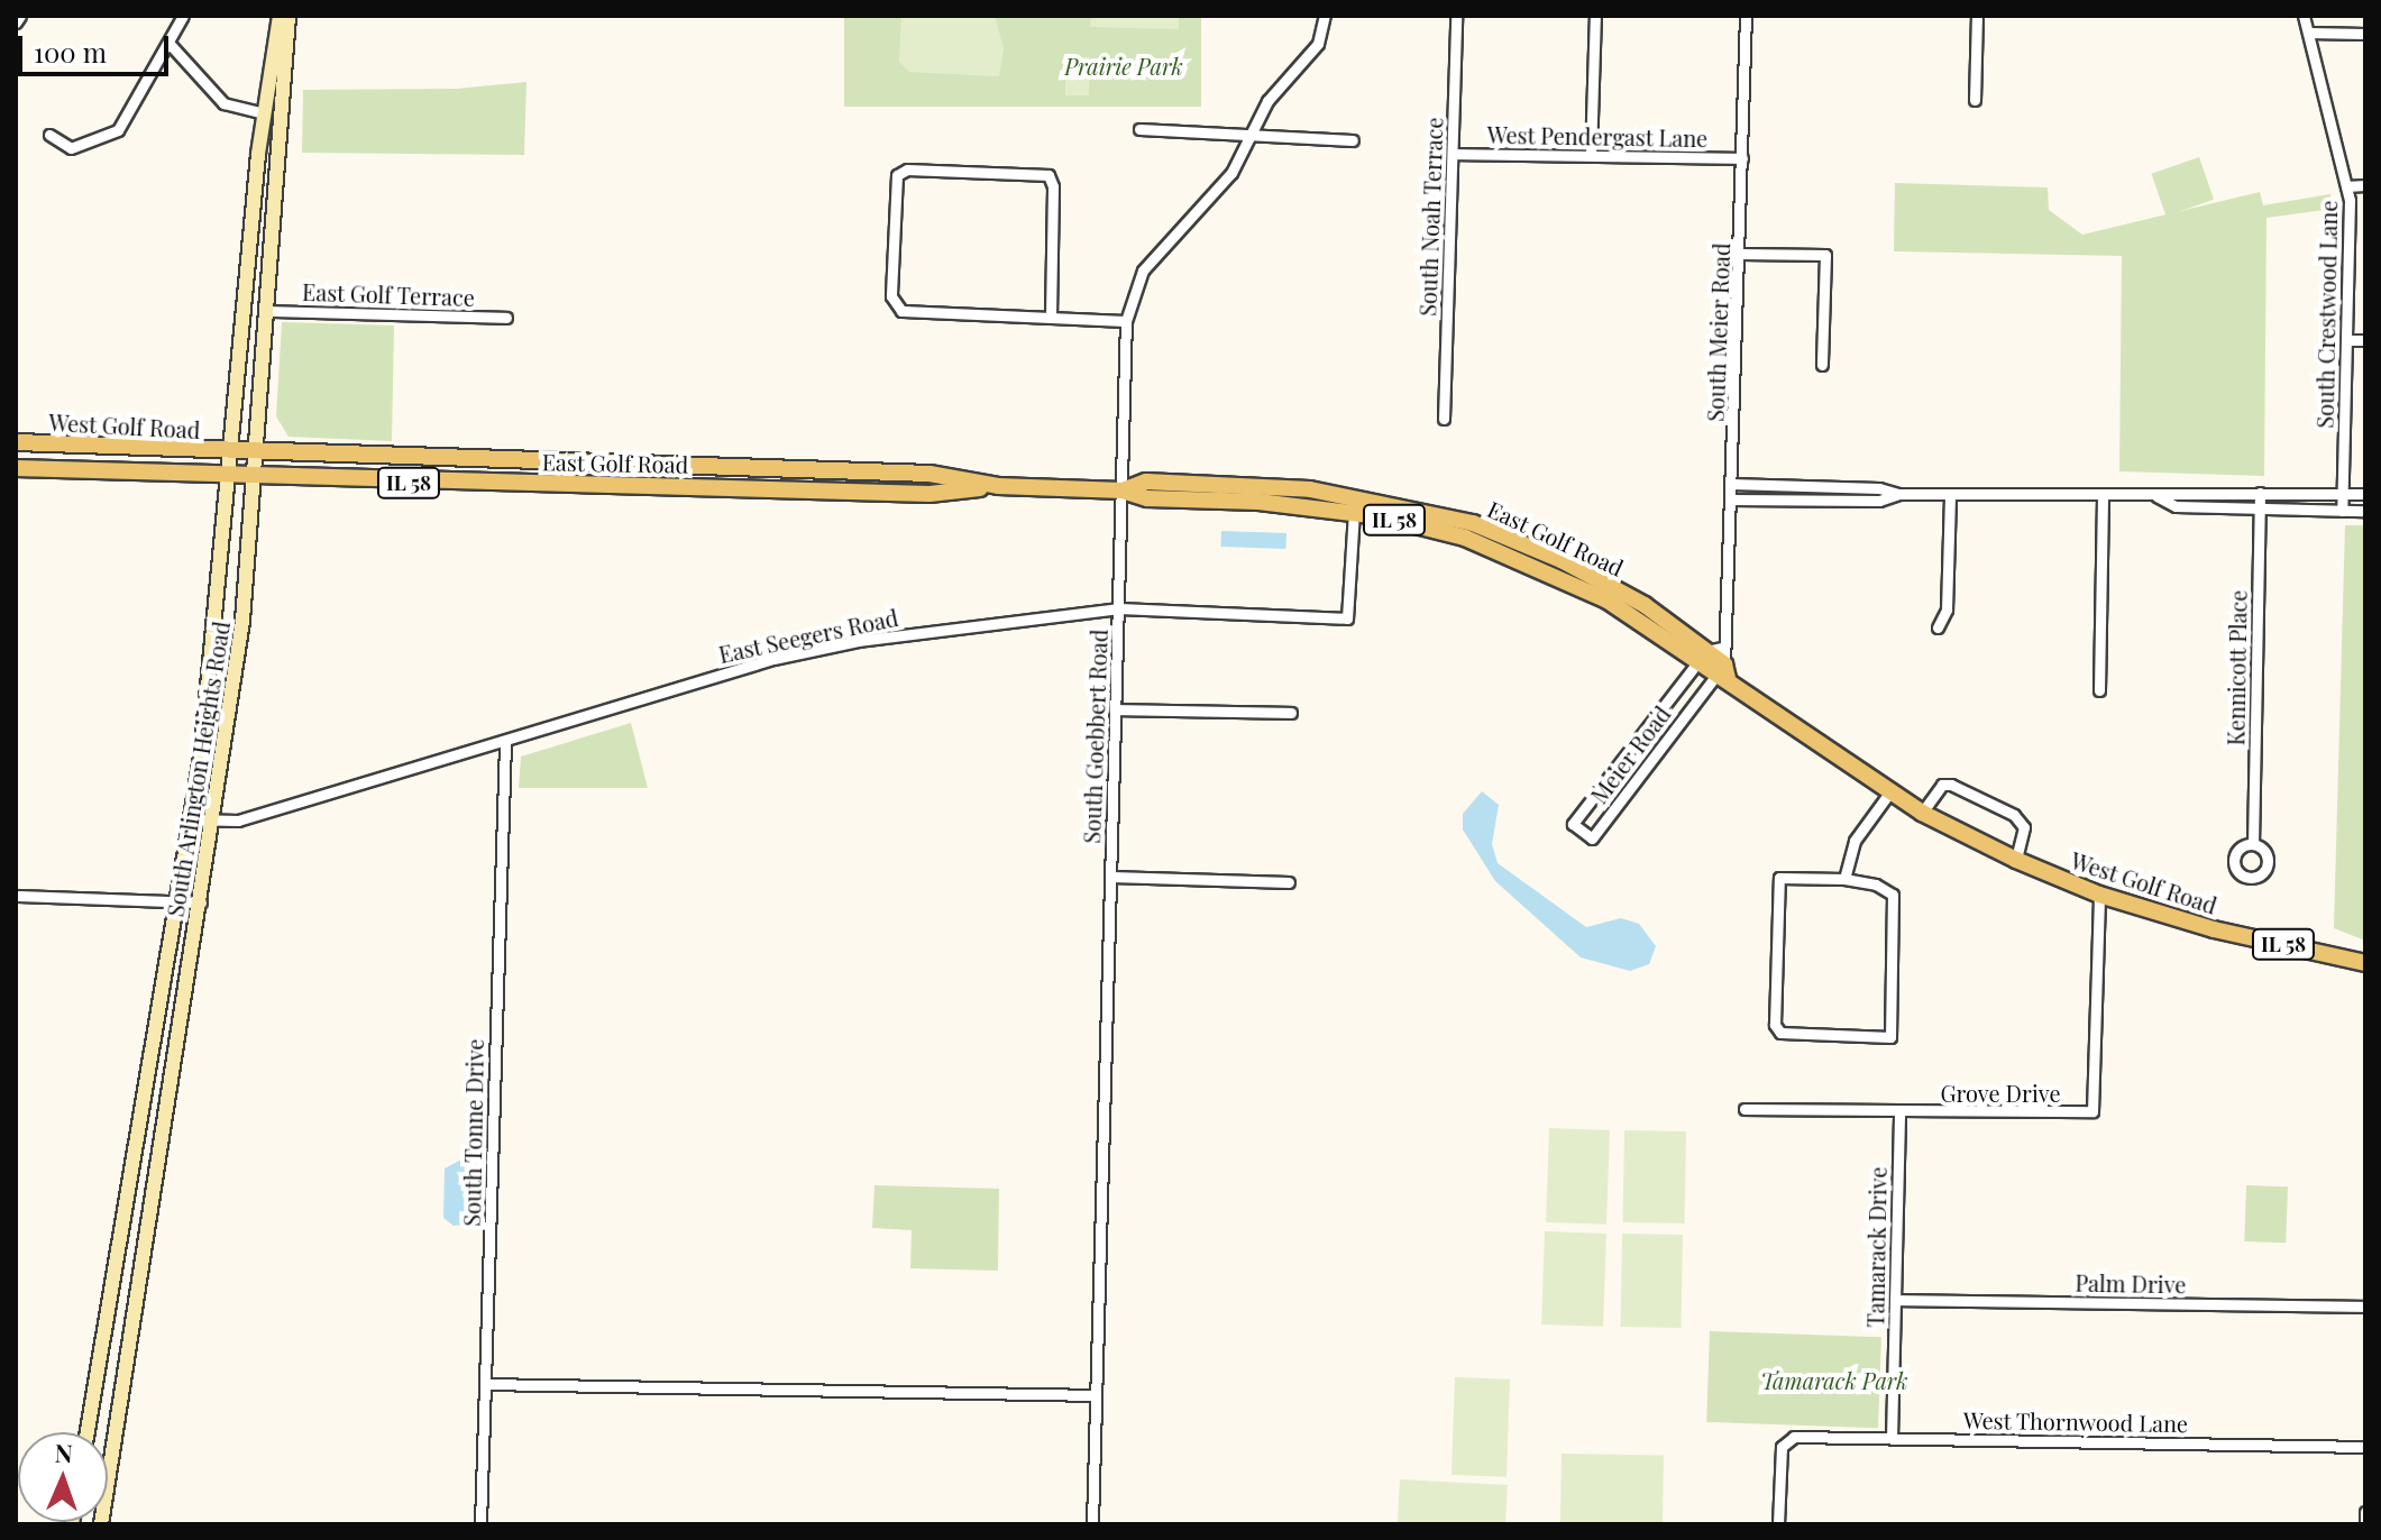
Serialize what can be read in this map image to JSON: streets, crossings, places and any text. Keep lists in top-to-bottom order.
{
  "streets": {
    "main road": [
      "West Golf Road",
      "East Golf Road",
      "IL 58",
      "South Arlington Heights Road"
    ],
    "street": [
      "West Pendergast Lane",
      "South Noah Terrace",
      "East Golf Terrace",
      "South Crestwood Lane",
      "South Meier Road",
      "East Seegers Road",
      "Kennicott Place",
      "South Goebbert Road",
      "Meier Road",
      "Grove Drive",
      "South Tonne Drive",
      "Tamarack Drive",
      "Palm Drive",
      "West Thornwood Lane"
    ]
  },
  "crossings": [
    ["West Pendergast Lane", "South Noah Terrace"],
    ["West Pendergast Lane", "South Meier Road"],
    ["East Golf Terrace", "South Arlington Heights Road"],
    ["South Meier Road", "East Golf Road"],
    ["South Meier Road", "Meier Road"],
    ["West Golf Road", "East Golf Road"],
    ["West Golf Road", "South Arlington Heights Road"],
    ["West Golf Road", "Grove Drive"],
    ["East Golf Road", "East Seegers Road"],
    ["East Golf Road", "South Goebbert Road"],
    ["East Golf Road", "Meier Road"],
    ["East Golf Road", "South Arlington Heights Road"],
    ["East Seegers Road", "South Goebbert Road"],
    ["East Seegers Road", "South Arlington Heights Road"],
    ["East Seegers Road", "South Tonne Drive"],
    ["Grove Drive", "Tamarack Drive"],
    ["Tamarack Drive", "Palm Drive"],
    ["Tamarack Drive", "West Thornwood Lane"]
  ],
  "parks": ["Prairie Park", "Tamarack Park"],
  "scale_bar": "100 m",
  "north": "top"
}
